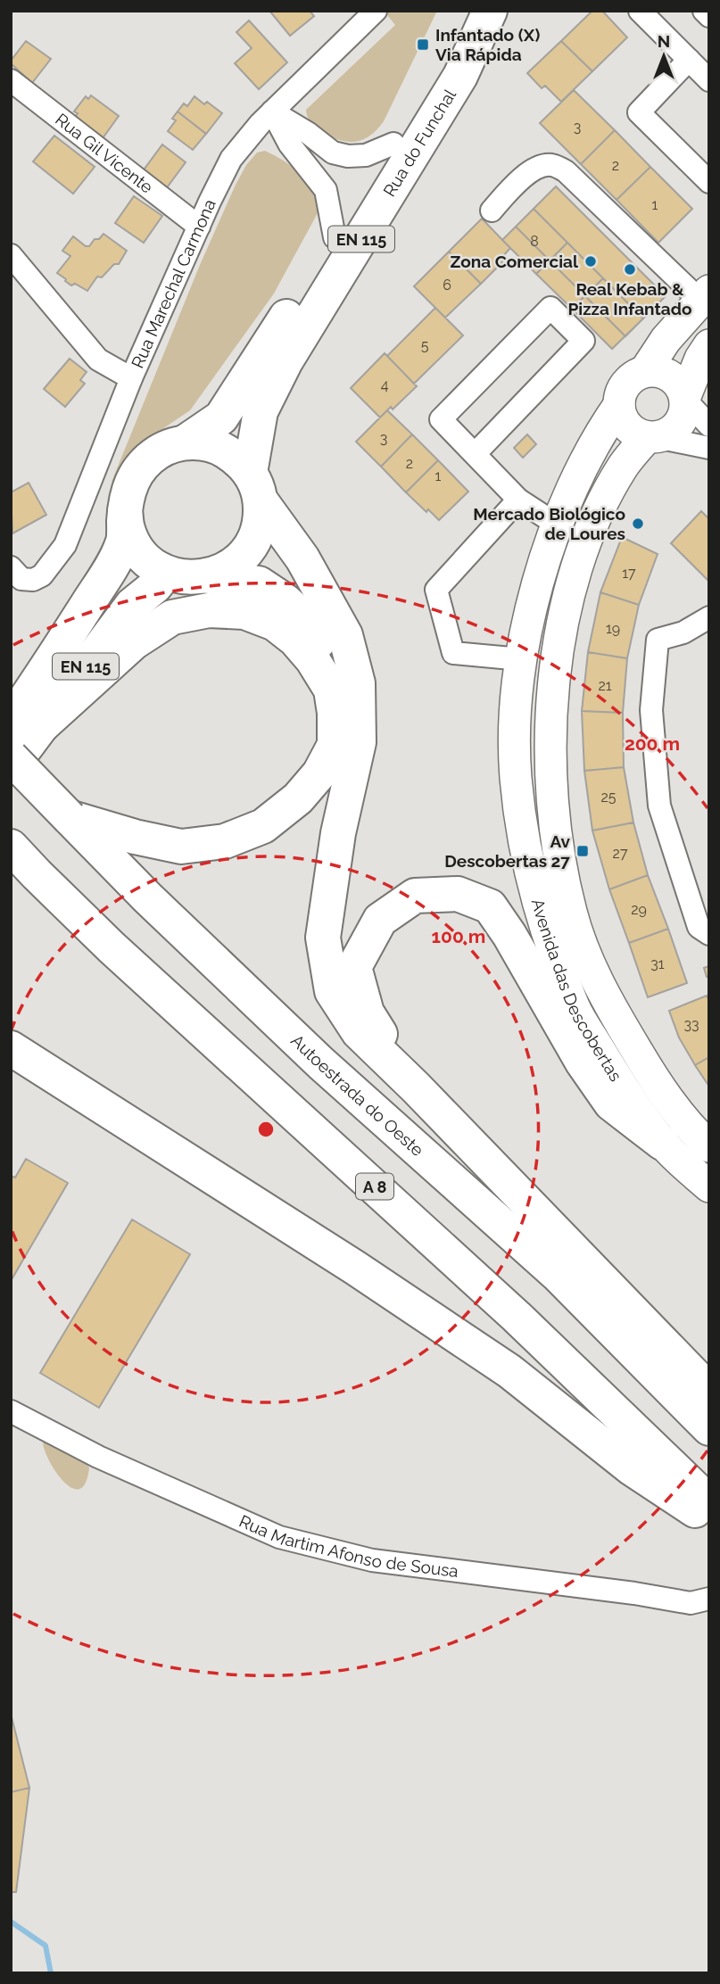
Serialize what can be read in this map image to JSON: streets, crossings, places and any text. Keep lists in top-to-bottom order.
{
  "streets": {
    "main road": [
      "Rua do Funchal",
      "EN 115",
      "Avenida das Descobertas",
      "Autoestrada do Oeste",
      "A 8"
    ],
    "street": ["Rua Gil Vicente", "Rua Marechal Carmona", "Rua Martim Afonso de Sousa"]
  },
  "crossings": [
    ["Rua Gil Vicente", "Rua Marechal Carmona"]
  ],
  "places": {
    "transit": ["Infantado (X) Via Rápida", "Av Descobertas 27"],
    "other": ["Zona Comercial", "Real Kebab & Pizza Infantado", "Mercado Biológico de Loures"]
  },
  "house_numbers": [
    "3",
    "2",
    "1",
    "8",
    "6",
    "5",
    "4",
    "3",
    "2",
    "1",
    "17",
    "19",
    "21",
    "25",
    "27",
    "29",
    "31",
    "33"
  ],
  "north": "top",
  "rings": ["200 m", "100 m"]
}
